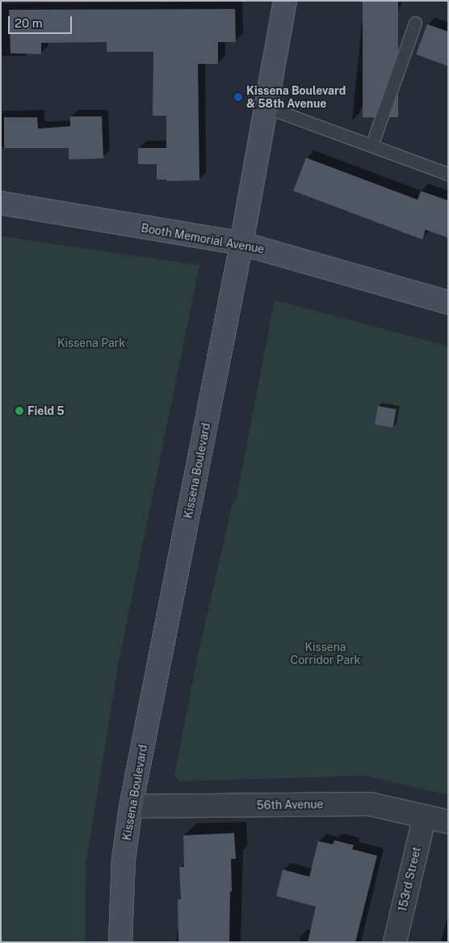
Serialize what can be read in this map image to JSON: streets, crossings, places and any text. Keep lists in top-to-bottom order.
{
  "streets": {
    "main road": ["Booth Memorial Avenue", "Kissena Boulevard"],
    "street": ["56th Avenue", "153rd Street"]
  },
  "crossings": [
    ["Booth Memorial Avenue", "Kissena Boulevard"],
    ["Kissena Boulevard", "56th Avenue"],
    ["56th Avenue", "153rd Street"]
  ],
  "parks": ["Kissena Park", "Kissena Corridor Park"],
  "places": ["Kissena Boulevard & 58th Avenue", "Field 5"],
  "scale_bar": "20 m"
}
